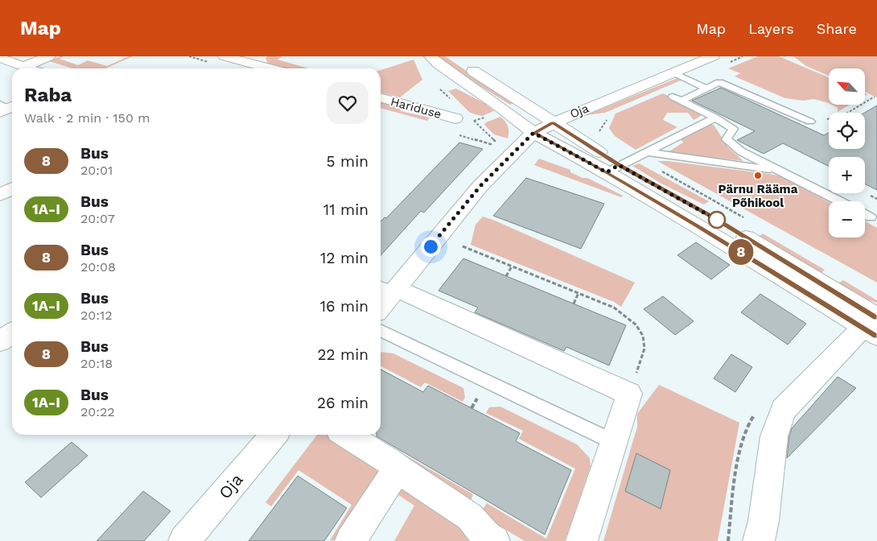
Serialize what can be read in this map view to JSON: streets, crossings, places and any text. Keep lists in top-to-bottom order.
{
  "streets": {
    "street": ["Hariduse", "Oja"]
  },
  "places": ["Pärnu Rääma Põhikool"],
  "lines": ["bus line 8"],
  "north": "top left",
  "page": {
    "header": "Map",
    "nav": ["Map", "Layers", "Share"],
    "on_map": "8",
    "map_buttons": ["+", "−"],
    "heading": ["Raba", "Walk · 2 min · 150 m"],
    "list": [
      {
        "mark": "8",
        "name": "Bus",
        "note": "20:01",
        "value": "5 min"
      },
      {
        "mark": "1A-I",
        "name": "Bus",
        "note": "20:07",
        "value": "11 min"
      },
      {
        "mark": "8",
        "name": "Bus",
        "note": "20:08",
        "value": "12 min"
      },
      {
        "mark": "1A-I",
        "name": "Bus",
        "note": "20:12",
        "value": "16 min"
      },
      {
        "mark": "8",
        "name": "Bus",
        "note": "20:18",
        "value": "22 min"
      },
      {
        "mark": "1A-I",
        "name": "Bus",
        "note": "20:22",
        "value": "26 min"
      }
    ]
  }
}
